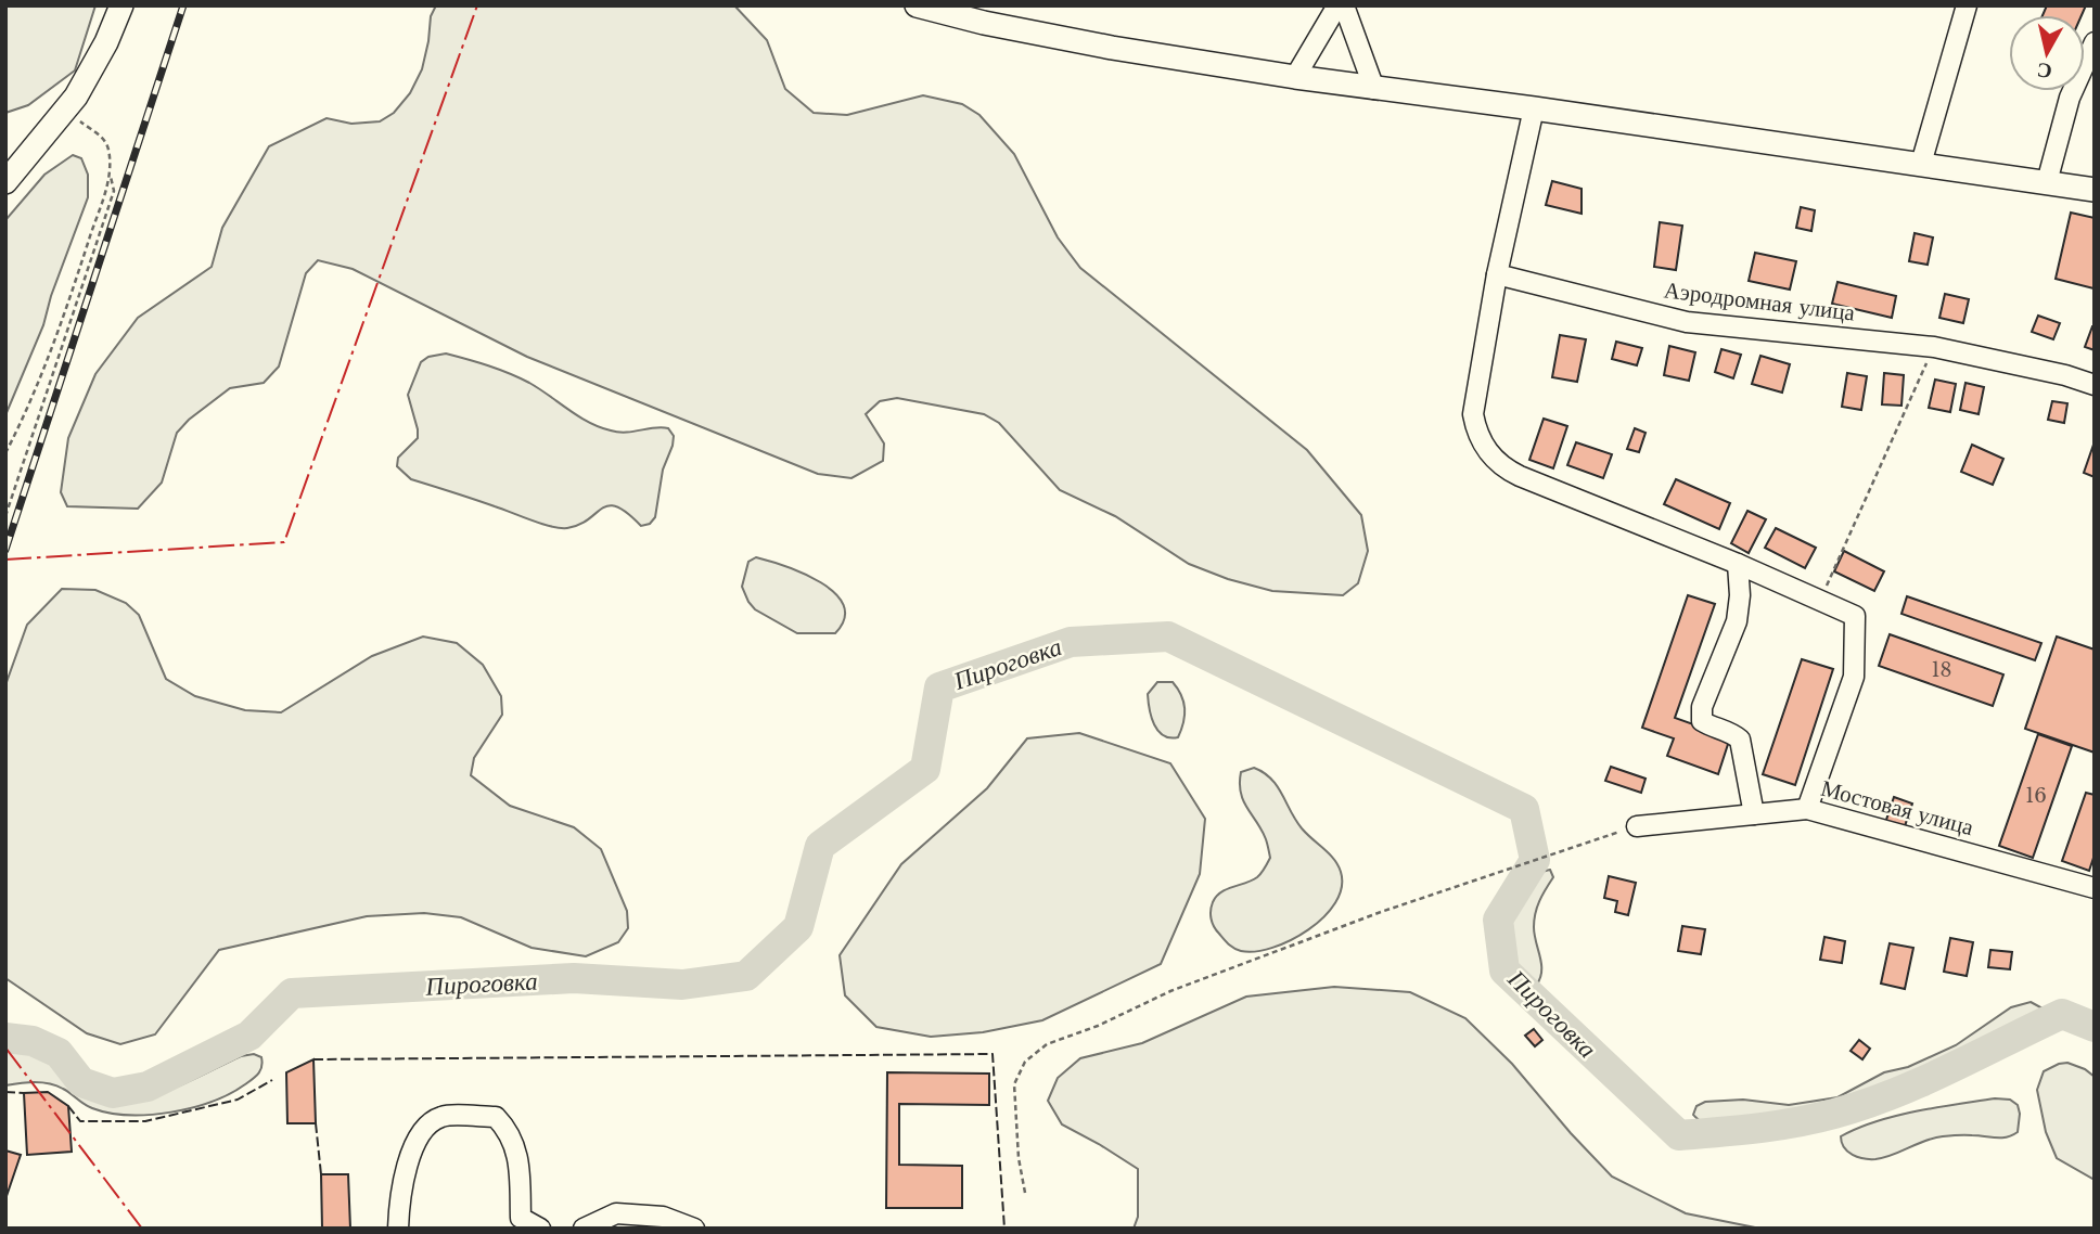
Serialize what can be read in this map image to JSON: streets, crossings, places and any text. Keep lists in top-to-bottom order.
{
  "streets": {
    "street": ["Аэродромная улица", "Мостовая улица"]
  },
  "water": ["Пироговка"],
  "house_numbers": ["18", "16"],
  "north": "bottom"
}
